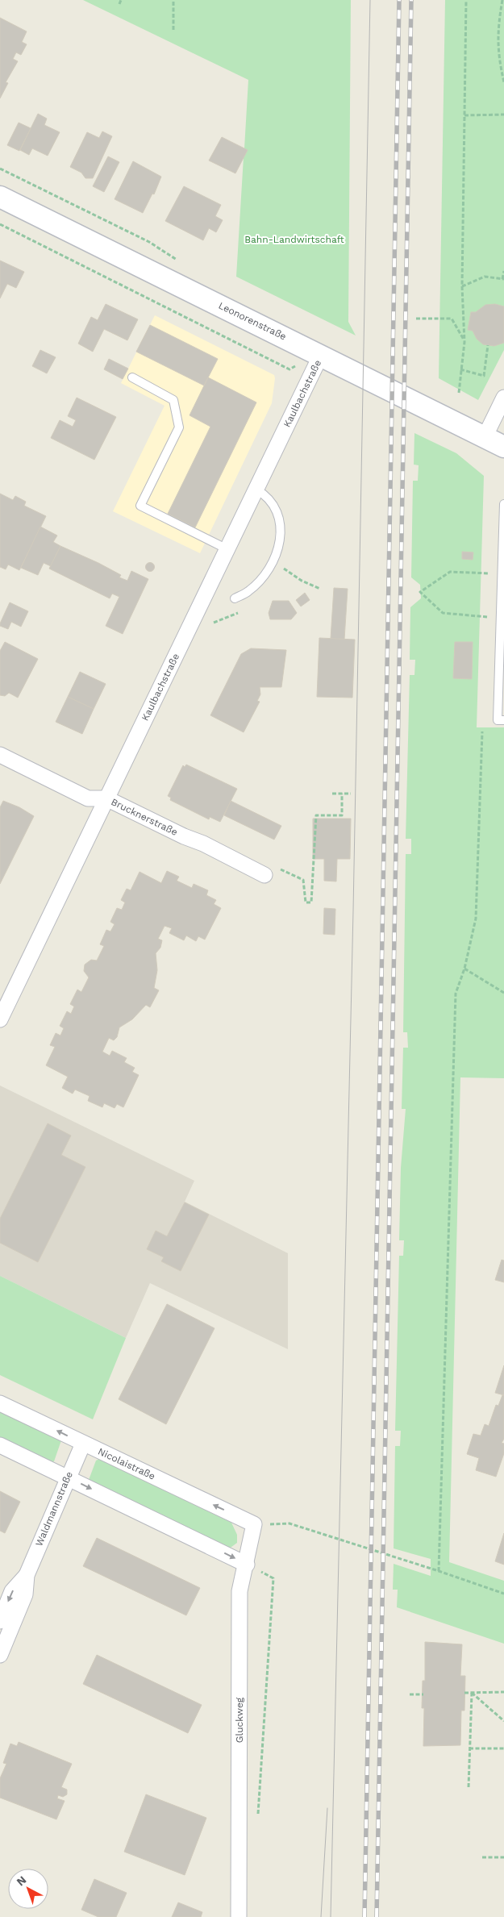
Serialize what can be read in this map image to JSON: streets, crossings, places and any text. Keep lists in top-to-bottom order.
{
  "streets": {
    "main road": ["Leonorenstraße"],
    "street": [
      "Kaulbachstraße",
      "Brucknerstraße",
      "Nicolaistraße",
      "Waldmannstraße",
      "Gluckweg"
    ]
  },
  "crossings": [
    ["Leonorenstraße", "Kaulbachstraße"],
    ["Kaulbachstraße", "Brucknerstraße"],
    ["Nicolaistraße", "Waldmannstraße"],
    ["Nicolaistraße", "Gluckweg"]
  ],
  "parks": ["Bahn-Landwirtschaft"],
  "north": "top left"
}
